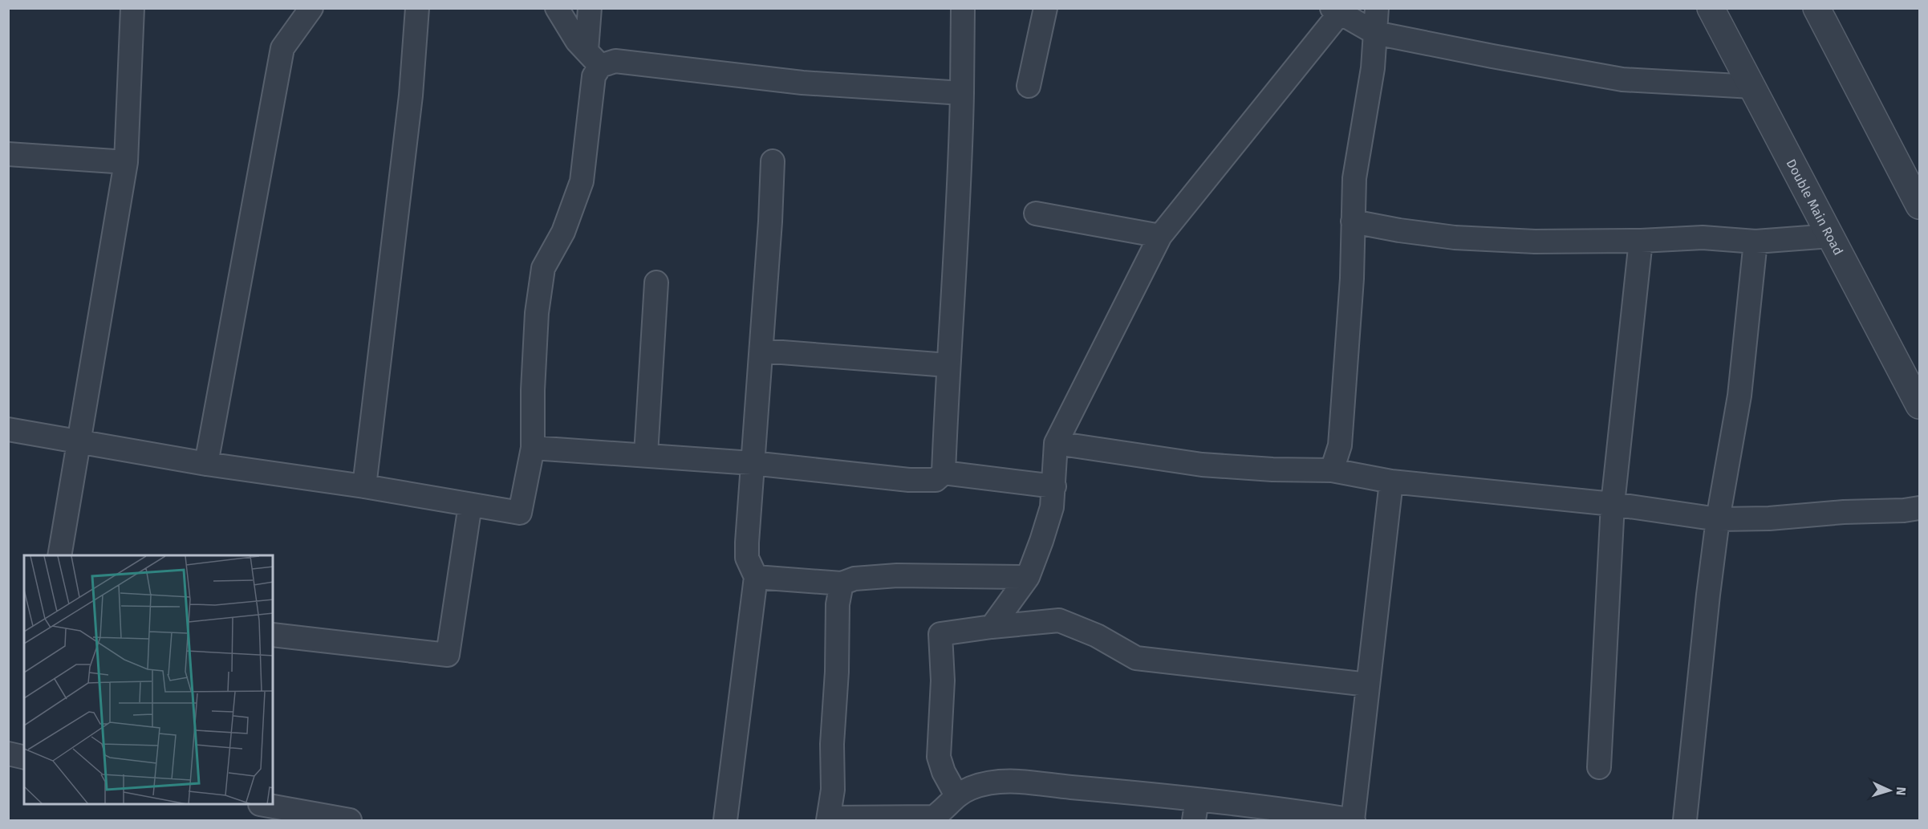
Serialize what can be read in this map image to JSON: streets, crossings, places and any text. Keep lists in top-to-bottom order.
{
  "streets": {
    "street": ["Double Main Road"]
  },
  "north": "right"
}
